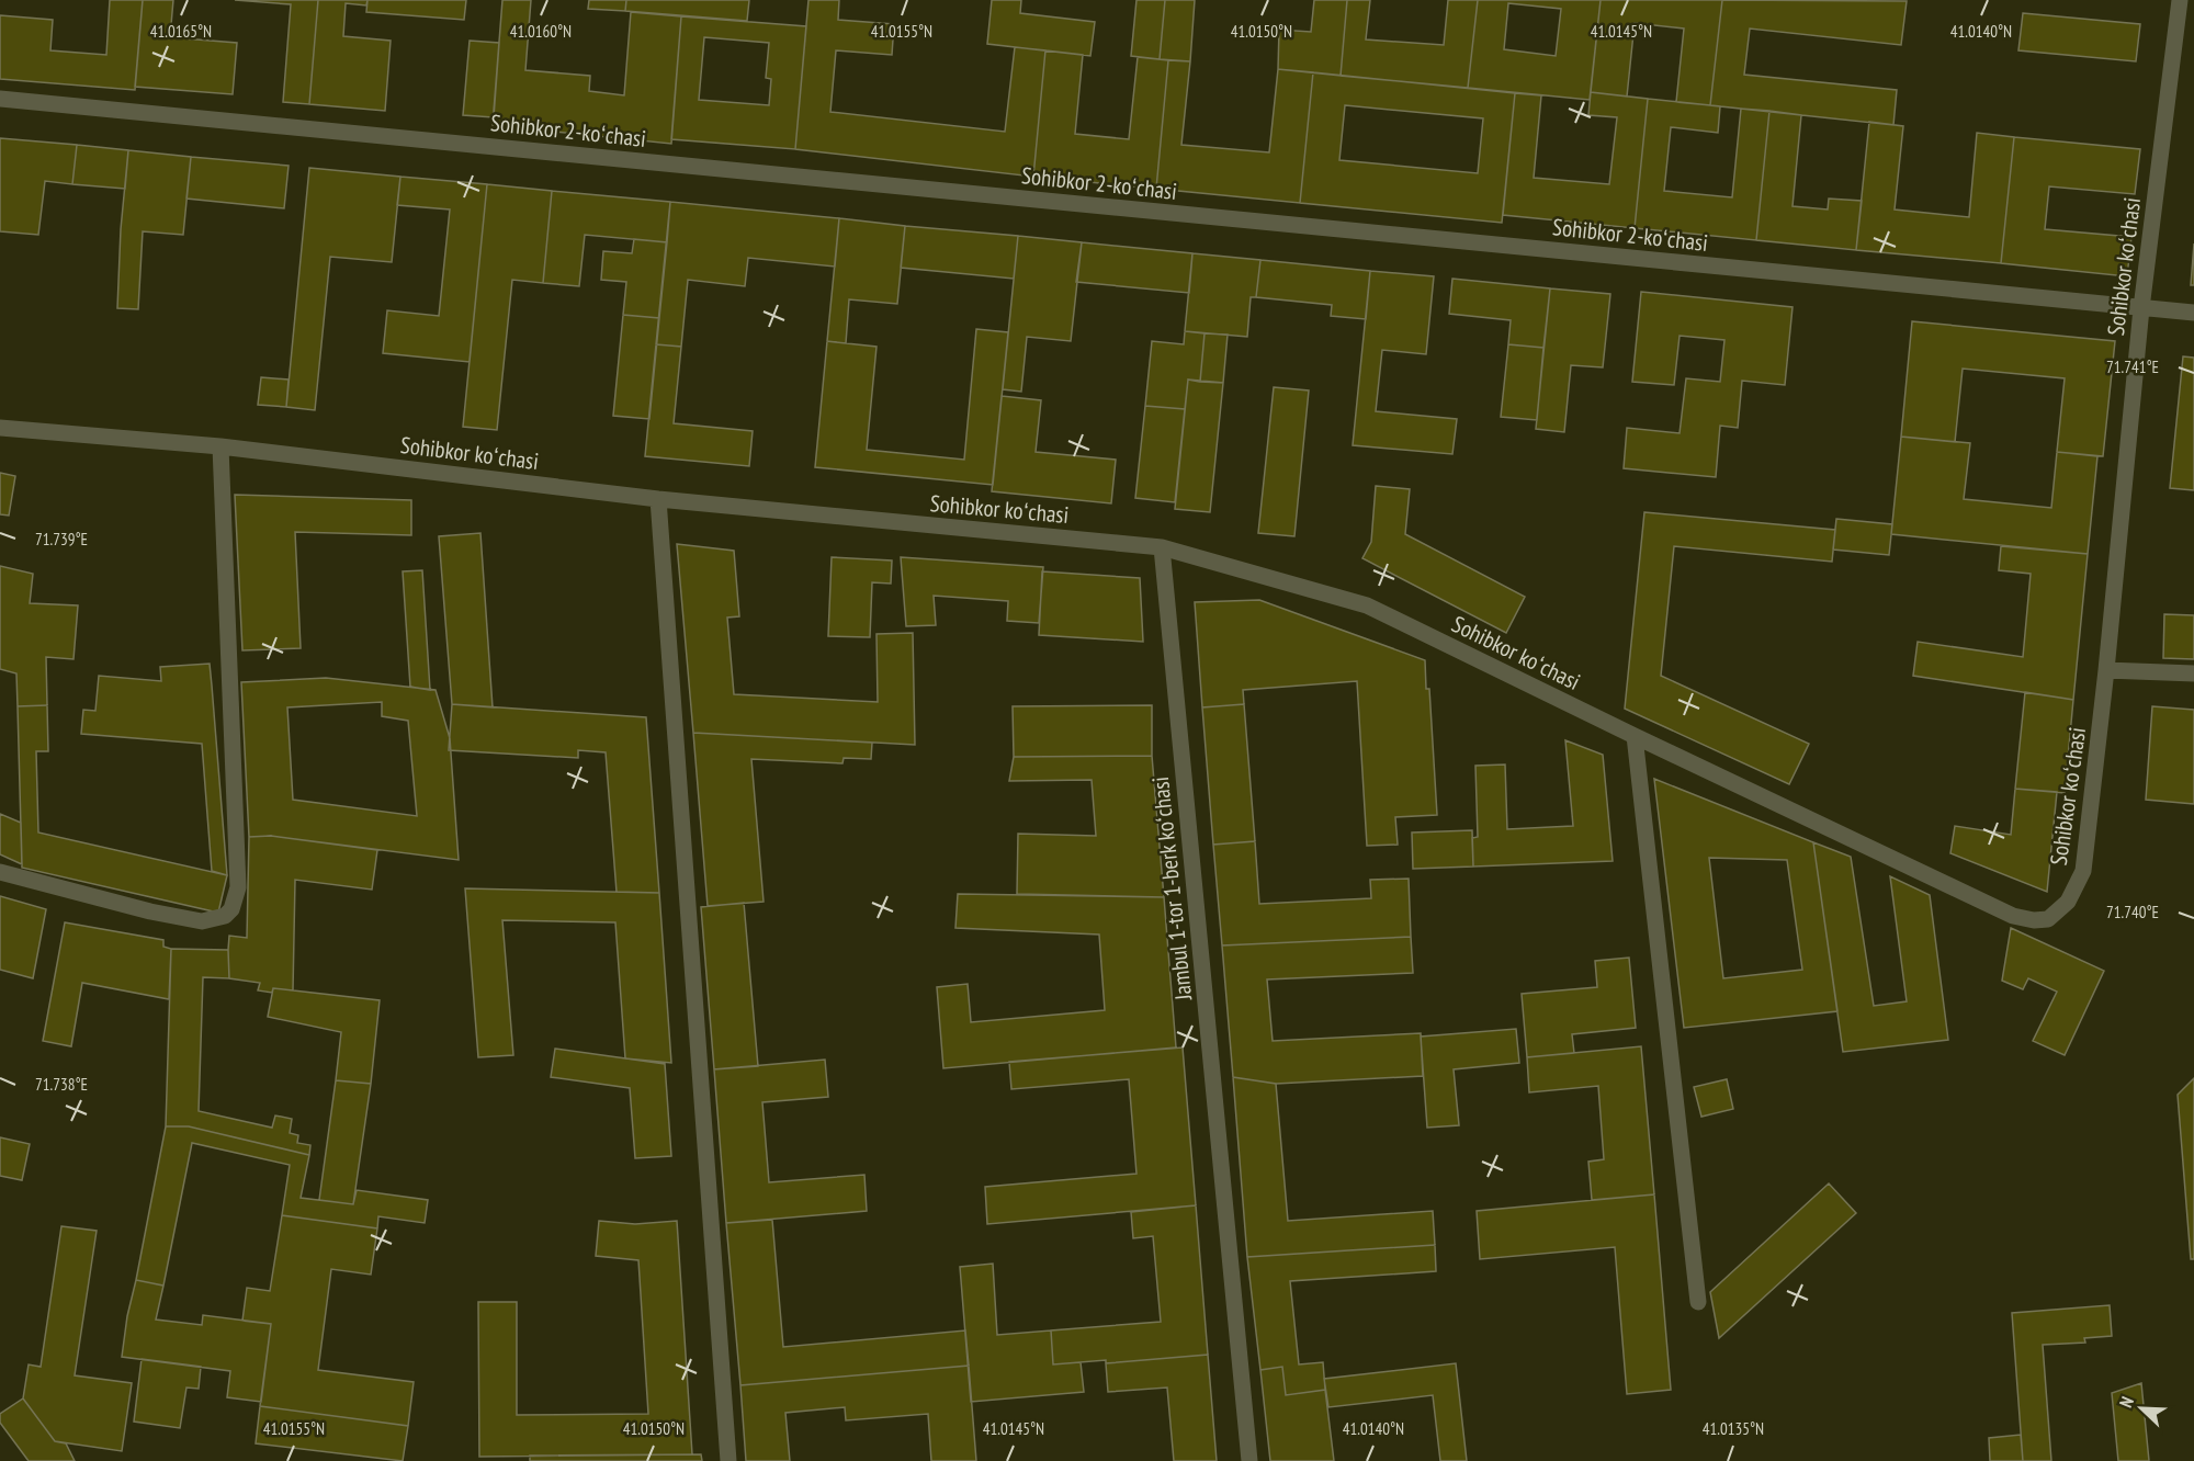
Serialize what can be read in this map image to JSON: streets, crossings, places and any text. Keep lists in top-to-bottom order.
{
  "streets": {
    "street": ["Sohibkor 2-koʻchasi", "Sohibkor koʻchasi", "Jambul 1-tor 1-berk koʻchasi"]
  },
  "crossings": [
    ["Sohibkor 2-koʻchasi", "Sohibkor koʻchasi"],
    ["Sohibkor koʻchasi", "Jambul 1-tor 1-berk koʻchasi"]
  ],
  "north": "top left",
  "coordinates": [
    "41.0160°N",
    "41.0155°N",
    "41.0150°N",
    "41.0145°N",
    "41.0165°N",
    "41.0140°N",
    "71.741°E",
    "71.739°E",
    "71.740°E",
    "71.738°E",
    "41.0135°N"
  ]
}
